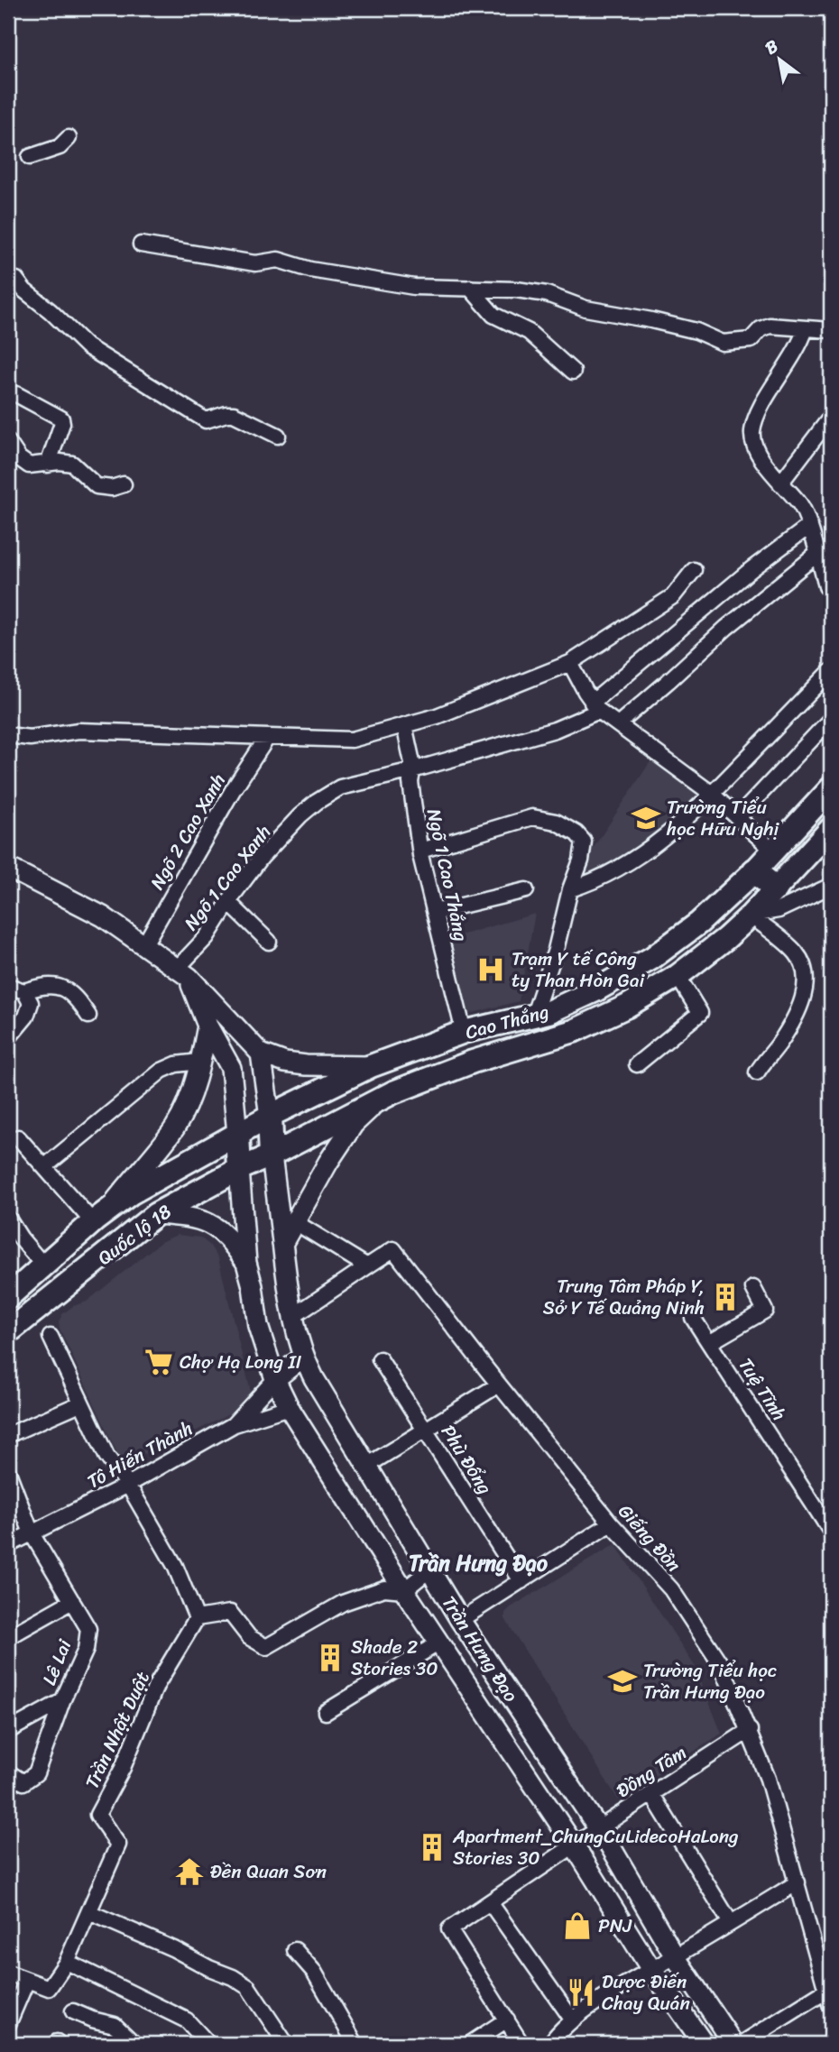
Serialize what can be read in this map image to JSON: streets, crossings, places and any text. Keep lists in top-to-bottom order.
{
  "streets": {
    "main road": ["Cao Thắng", "Quốc lộ 18", "Trần Hưng Đạo"],
    "street": [
      "Ngõ 2 Cao Xanh",
      "Ngõ 1 Cao Thắng",
      "Ngõ 1 Cao Xanh",
      "Tuệ Tĩnh",
      "Tô Hiến Thành",
      "Phù Đổng",
      "Giếng Đồn",
      "Lê Lai",
      "Trần Nhật Duật",
      "Đồng Tâm"
    ]
  },
  "crossings": [
    ["Ngõ 1 Cao Thắng", "Ngõ 1 Cao Xanh"],
    ["Ngõ 1 Cao Thắng", "Cao Thắng"],
    ["Cao Thắng", "Quốc lộ 18"],
    ["Cao Thắng", "Trần Hưng Đạo"],
    ["Quốc lộ 18", "Trần Hưng Đạo"],
    ["Tô Hiến Thành", "Trần Hưng Đạo"],
    ["Tô Hiến Thành", "Lê Lai"],
    ["Giếng Đồn", "Đồng Tâm"],
    ["Trần Hưng Đạo", "Đồng Tâm"]
  ],
  "districts": ["Trần Hưng Đạo"],
  "places": {
    "school or university": ["Trường Tiểu học Hữu Nghị", "Trường Tiểu học Trần Hưng Đạo"],
    "hospital": ["Trạm Y tế Công ty Than Hòn Gai"],
    "building": ["Trung Tâm Pháp Y, Sở Y Tế Quảng Ninh", "Shade 2 Stories 30", "Apartment_ChungCuLidecoHaLong Stories 30"],
    "supermarket": ["Chợ Hạ Long II"],
    "temple": ["Đền Quan Sơn"],
    "shop": ["PNJ"],
    "restaurant": ["Dược Điến Chay Quán"]
  },
  "north": "top left"
}
